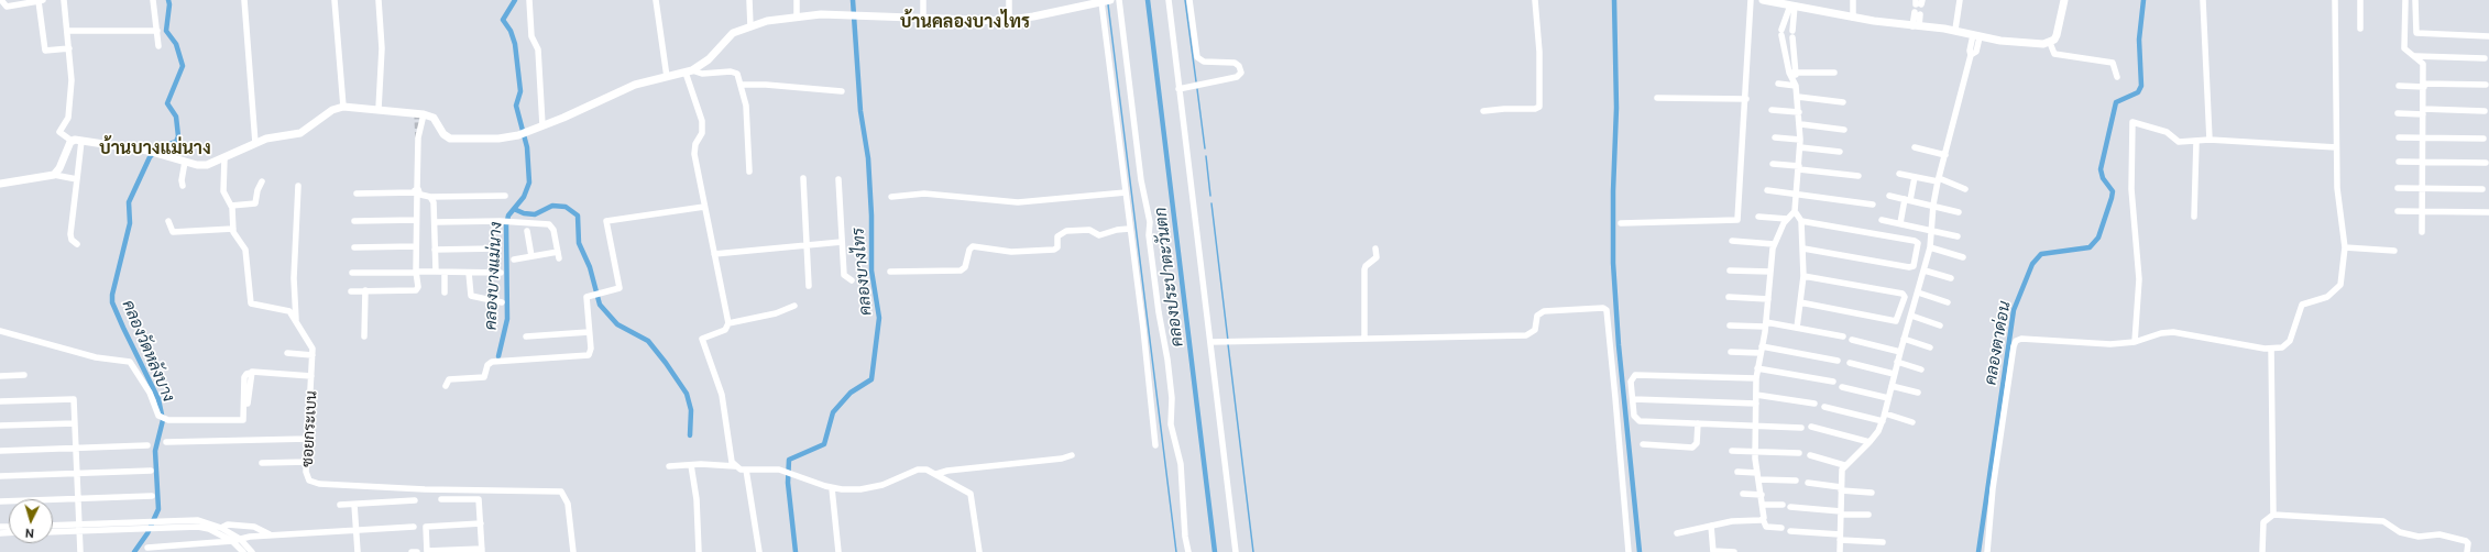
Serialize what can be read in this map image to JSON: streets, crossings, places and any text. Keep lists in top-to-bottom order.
{
  "streets": {
    "street": ["ซอยกระเบน"]
  },
  "districts": ["บ้านคลองบางไทร", "บ้านบางแม่นาง"],
  "water": [
    "คลองบางไทร",
    "คลองบางแม่นาง",
    "คลองประปาตะวันตก",
    "คลองตาด่อน",
    "คลองวัดหลังบาง"
  ],
  "north": "bottom"
}
